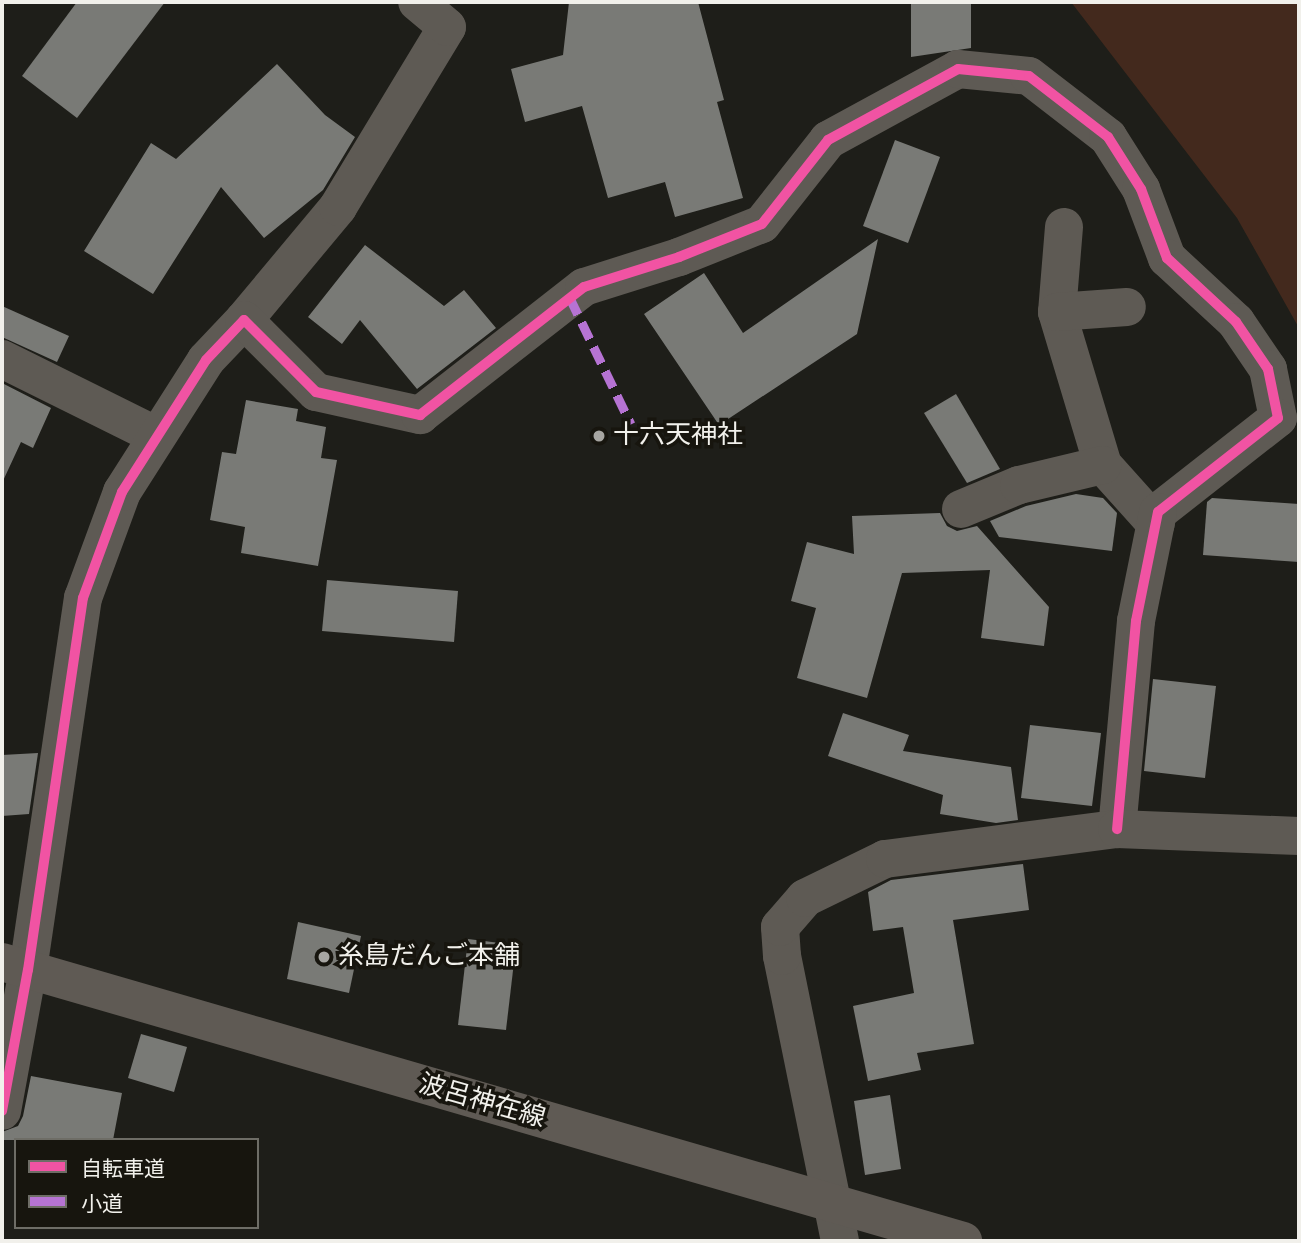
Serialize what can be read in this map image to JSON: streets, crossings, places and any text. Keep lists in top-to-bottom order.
{
  "streets": {
    "main road": ["波呂神在線"]
  },
  "places": ["十六天神社", "糸島だんご本舗"],
  "legend": ["自転車道", "小道"]
}
